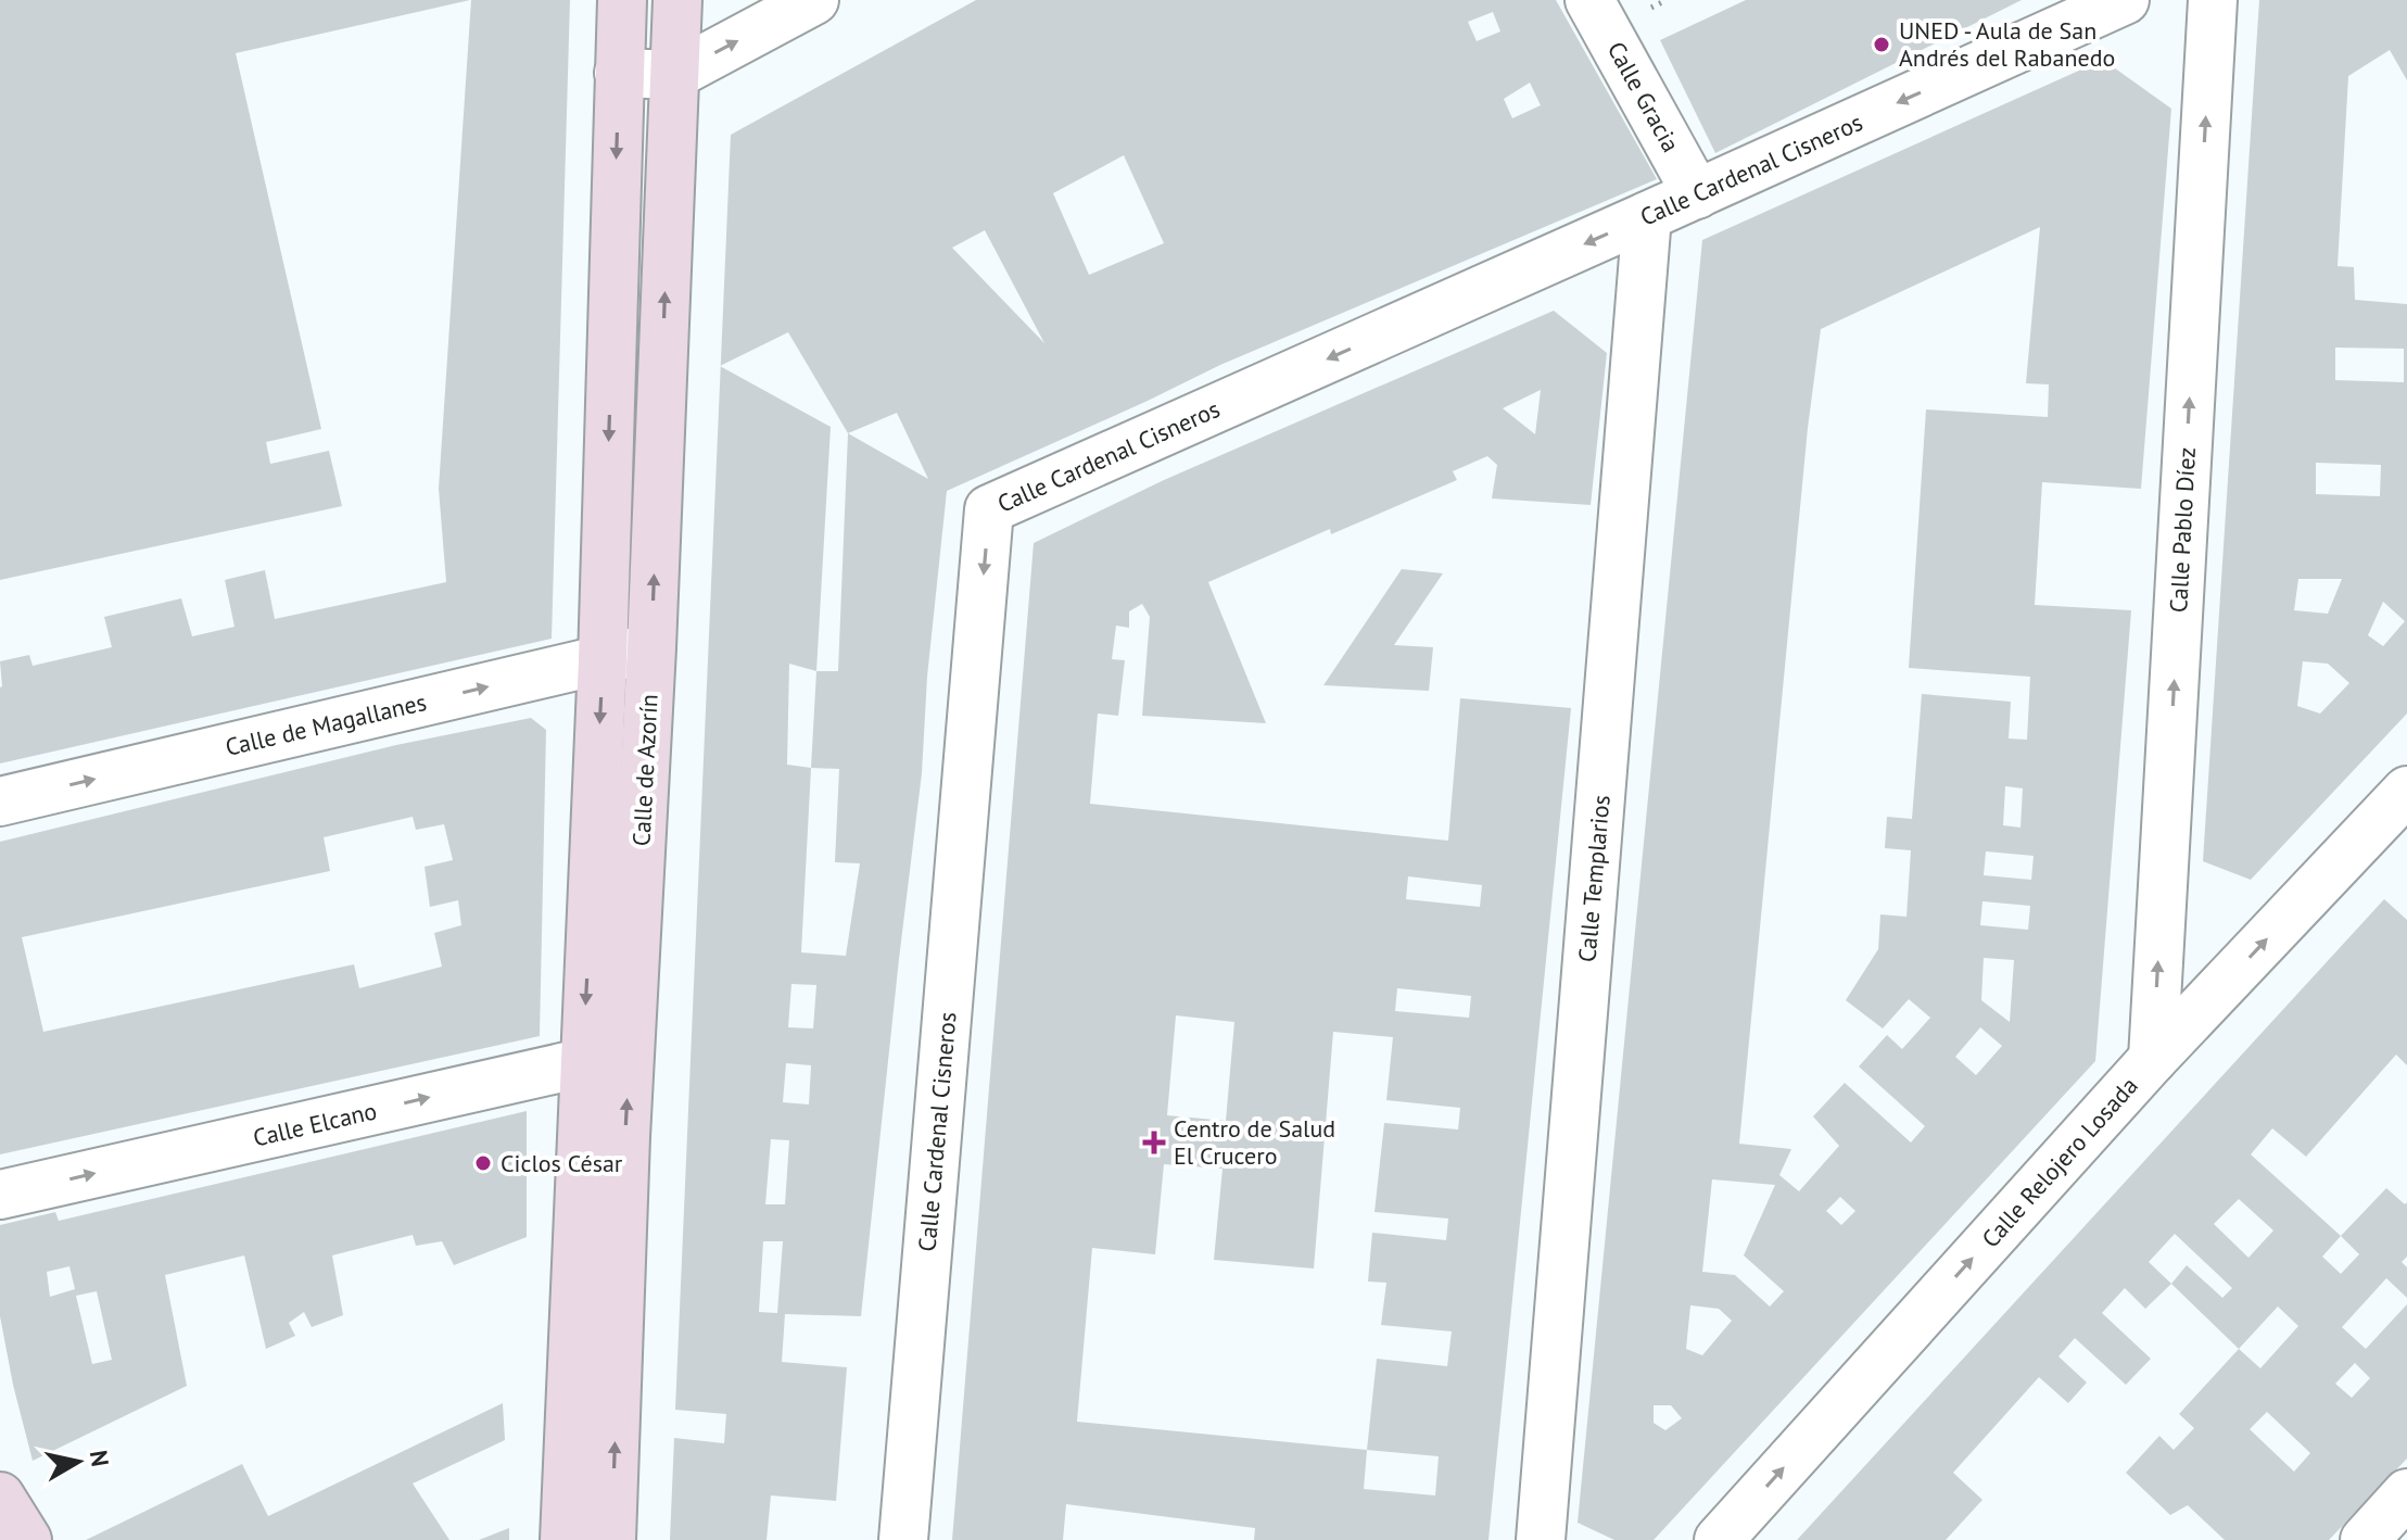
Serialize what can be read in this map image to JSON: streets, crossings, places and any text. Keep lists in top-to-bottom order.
{
  "streets": {
    "main road": ["Calle de Azorín"],
    "street": [
      "Calle Gracia",
      "Calle Cardenal Cisneros",
      "Calle Pablo Díez",
      "Calle de Magallanes",
      "Calle Templarios",
      "Calle Elcano",
      "Calle Relojero Losada"
    ]
  },
  "crossings": [
    ["Calle Gracia", "Calle Cardenal Cisneros"],
    ["Calle Cardenal Cisneros", "Calle Templarios"],
    ["Calle Pablo Díez", "Calle Relojero Losada"],
    ["Calle de Magallanes", "Calle de Azorín"],
    ["Calle de Azorín", "Calle Elcano"]
  ],
  "one_way": [
    "Calle Cardenal Cisneros",
    "Calle Pablo Díez",
    "Calle de Magallanes",
    "Calle Elcano",
    "Calle Relojero Losada"
  ],
  "places": {
    "other": ["UNED - Aula de San Andrés del Rabanedo", "Ciclos César"],
    "health": ["Centro de Salud El Crucero"]
  },
  "north": "right"
}
